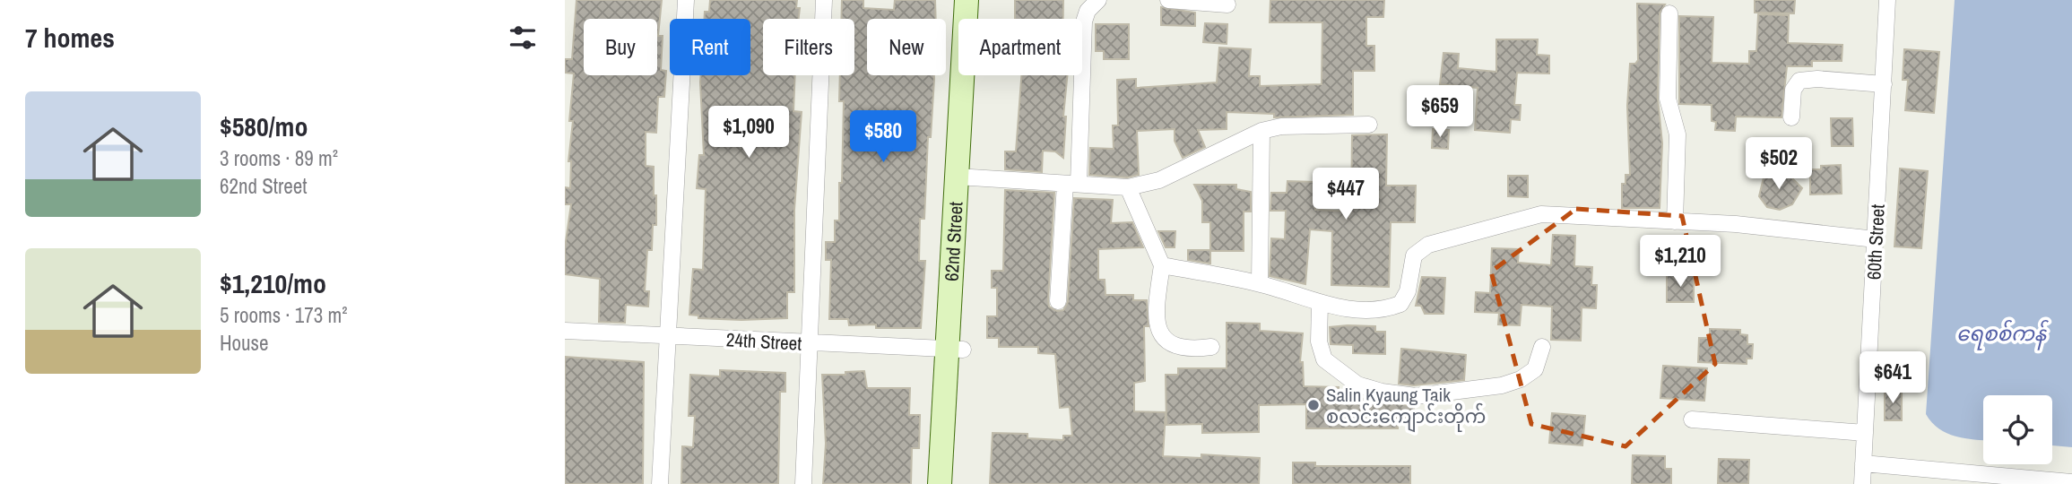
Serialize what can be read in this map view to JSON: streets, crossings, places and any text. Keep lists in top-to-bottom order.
{
  "streets": {
    "main road": ["62nd Street"],
    "street": ["60th Street", "24th Street"]
  },
  "crossings": [
    ["62nd Street", "24th Street"]
  ],
  "water": ["ရေစစ်ကန်"],
  "places": ["Salin Kyaung Taik စလင်းကျောင်းတိုက်"],
  "page": {
    "heading": "7 homes",
    "chip": [
      "Buy",
      "Rent",
      "Filters",
      "New",
      "Apartment"
    ],
    "list": [
      {
        "name": "$580/mo",
        "note": "3 rooms · 89 m² · 62nd Street"
      },
      {
        "name": "$1,210/mo",
        "note": "5 rooms · 173 m² · House"
      }
    ],
    "price": [
      "$659",
      "$1,090",
      "$580",
      "$502",
      "$447",
      "$1,210",
      "$641"
    ]
  }
}
